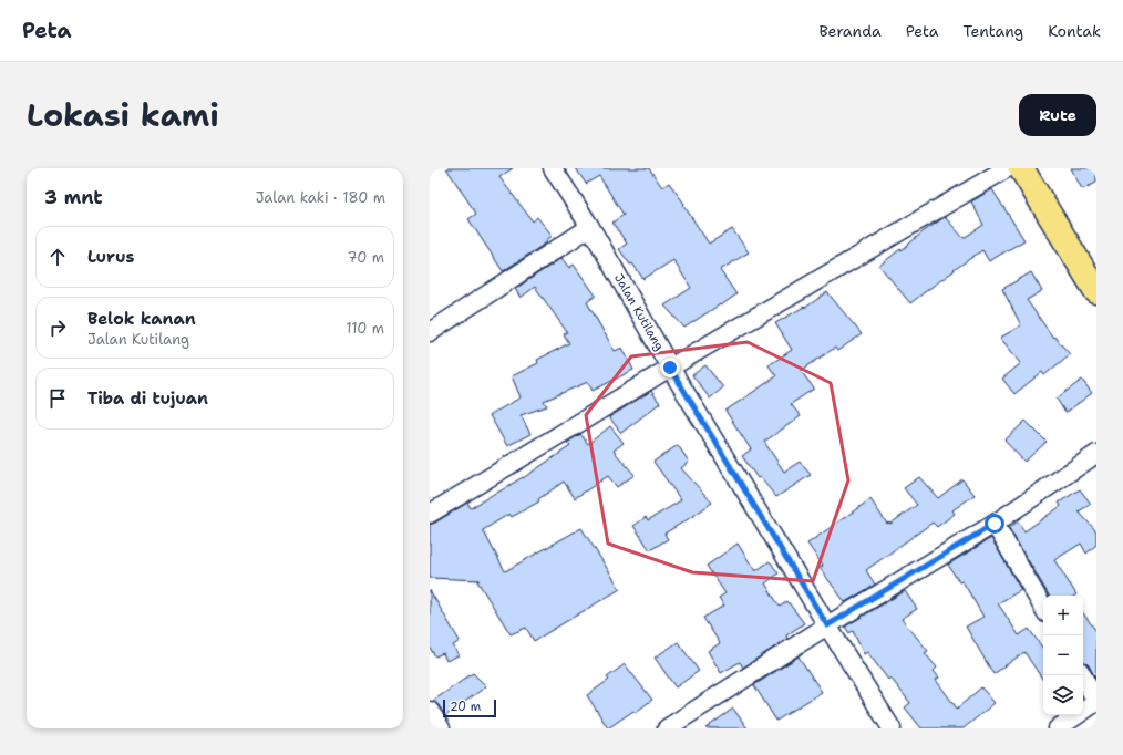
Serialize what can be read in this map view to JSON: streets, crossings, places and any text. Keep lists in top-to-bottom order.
{
  "streets": {
    "street": ["Jalan Kutilang"]
  },
  "scale_bar": "20 m",
  "page": {
    "header": "Peta",
    "nav": [
      "Beranda",
      "Peta",
      "Tentang",
      "Kontak"
    ],
    "title": "Lokasi kami",
    "buttons": "Rute",
    "heading": ["3 mnt", "Jalan kaki · 180 m"],
    "list": [
      ["Lurus", "70 m"],
      ["Belok kanan", "Jalan Kutilang", "110 m"],
      "Tiba di tujuan"
    ],
    "map_buttons": ["+", "−"],
    "scale": "20 m"
  }
}
